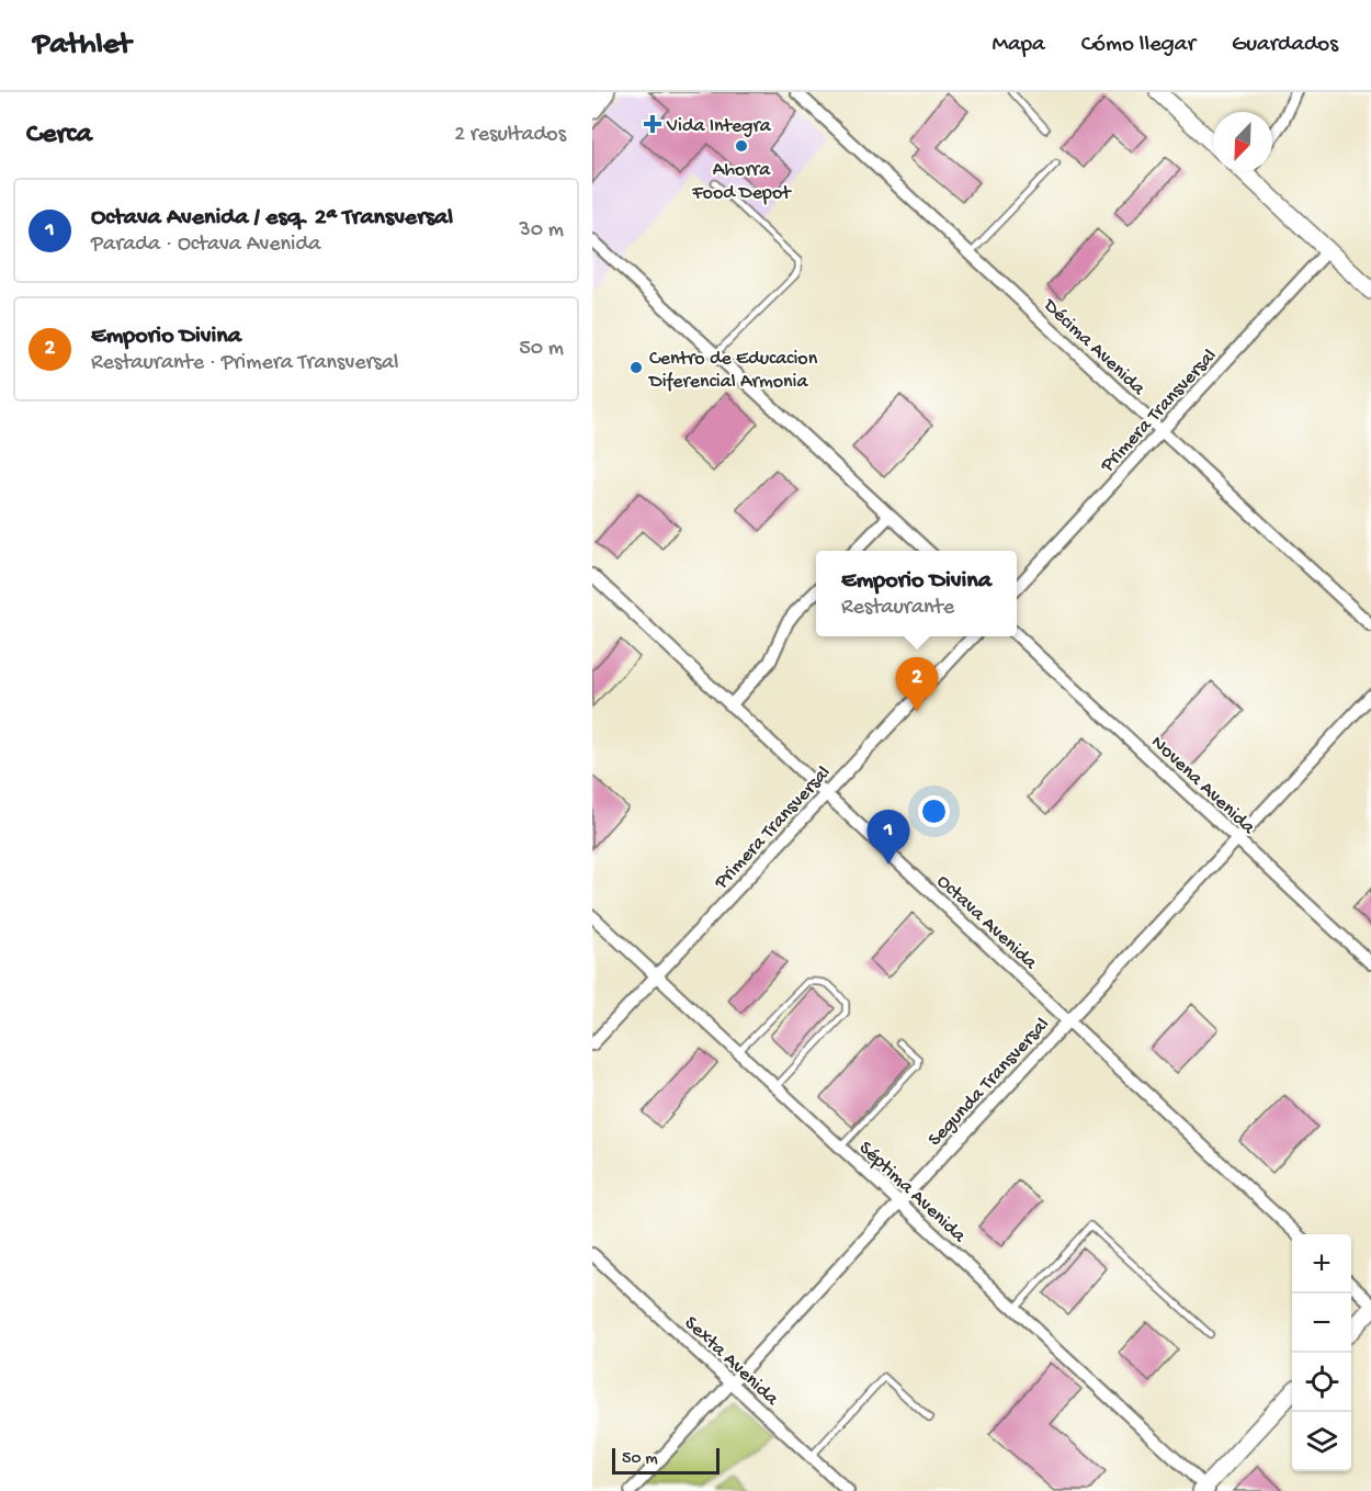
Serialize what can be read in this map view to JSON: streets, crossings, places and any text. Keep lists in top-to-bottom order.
{
  "streets": {
    "street": [
      "Décima Avenida",
      "Primera Transversal",
      "Novena Avenida",
      "Octava Avenida",
      "Segunda Transversal",
      "Séptima Avenida",
      "Sexta Avenida"
    ]
  },
  "crossings": [
    ["Décima Avenida", "Primera Transversal"],
    ["Primera Transversal", "Octava Avenida"],
    ["Primera Transversal", "Séptima Avenida"],
    ["Novena Avenida", "Segunda Transversal"],
    ["Octava Avenida", "Segunda Transversal"],
    ["Segunda Transversal", "Séptima Avenida"],
    ["Segunda Transversal", "Sexta Avenida"]
  ],
  "places": {
    "health": ["Vida Integra"],
    "other": ["Ahorra Food Depot", "Centro de Educacion Diferencial Armonia"]
  },
  "scale_bar": "50 m",
  "north": "bottom left",
  "page": {
    "header": "Pathlet",
    "nav": ["Mapa", "Cómo llegar", "Guardados"],
    "heading": ["Cerca", "2 resultados"],
    "list": [
      {
        "mark": "1",
        "name": "Octava Avenida / esq. 2ª Transversal",
        "note": "Parada · Octava Avenida",
        "value": "30 m"
      },
      {
        "mark": "2",
        "name": "Emporio Divina",
        "note": "Restaurante · Primera Transversal",
        "value": "50 m"
      }
    ],
    "popup": ["Emporio Divina", "Restaurante"],
    "pins": ["2", "1"],
    "map_buttons": ["+", "−"],
    "scale": "50 m"
  }
}
